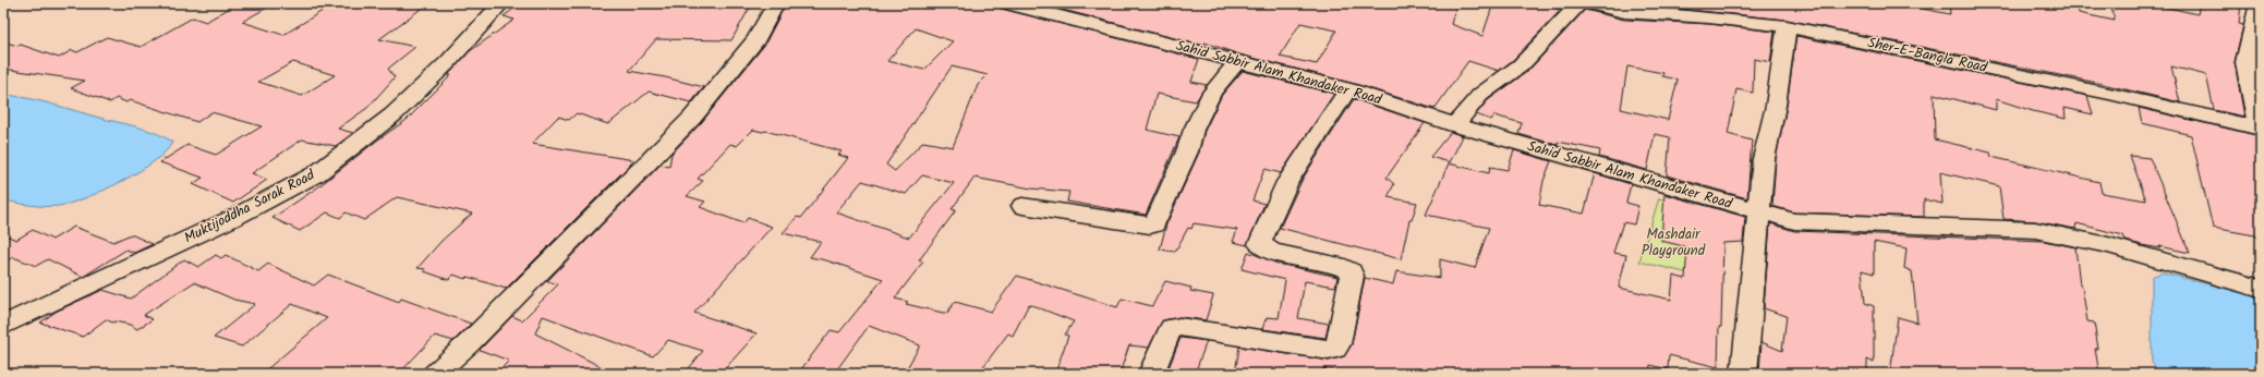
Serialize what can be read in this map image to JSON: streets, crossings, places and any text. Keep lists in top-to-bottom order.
{
  "streets": {
    "street": ["Sher-E-Bangla Road", "Sahid Sabbir Alam Khandaker Road", "Muktijoddha Sarak Road"]
  },
  "parks": ["Mashdair Playground"]
}
